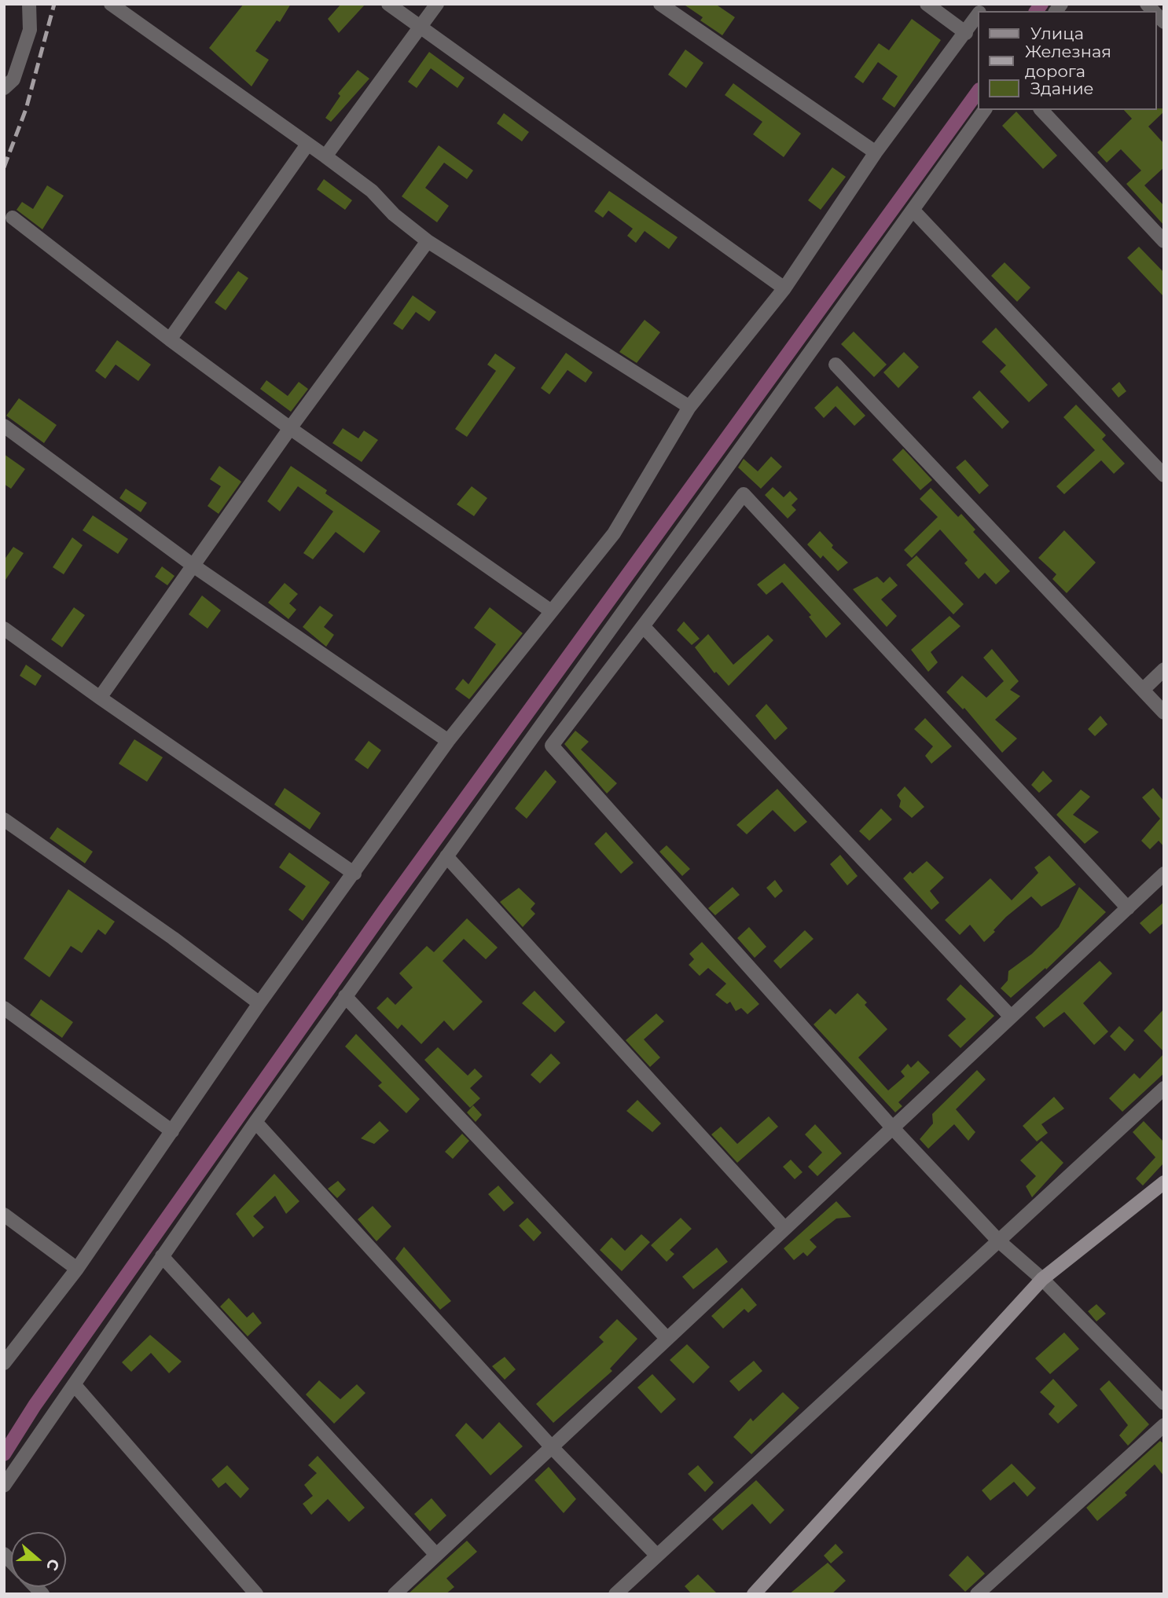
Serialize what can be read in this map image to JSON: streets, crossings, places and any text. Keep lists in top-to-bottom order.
{
  "legend": ["Улица", "Железная дорога", "Здание"],
  "north": "right"
}
